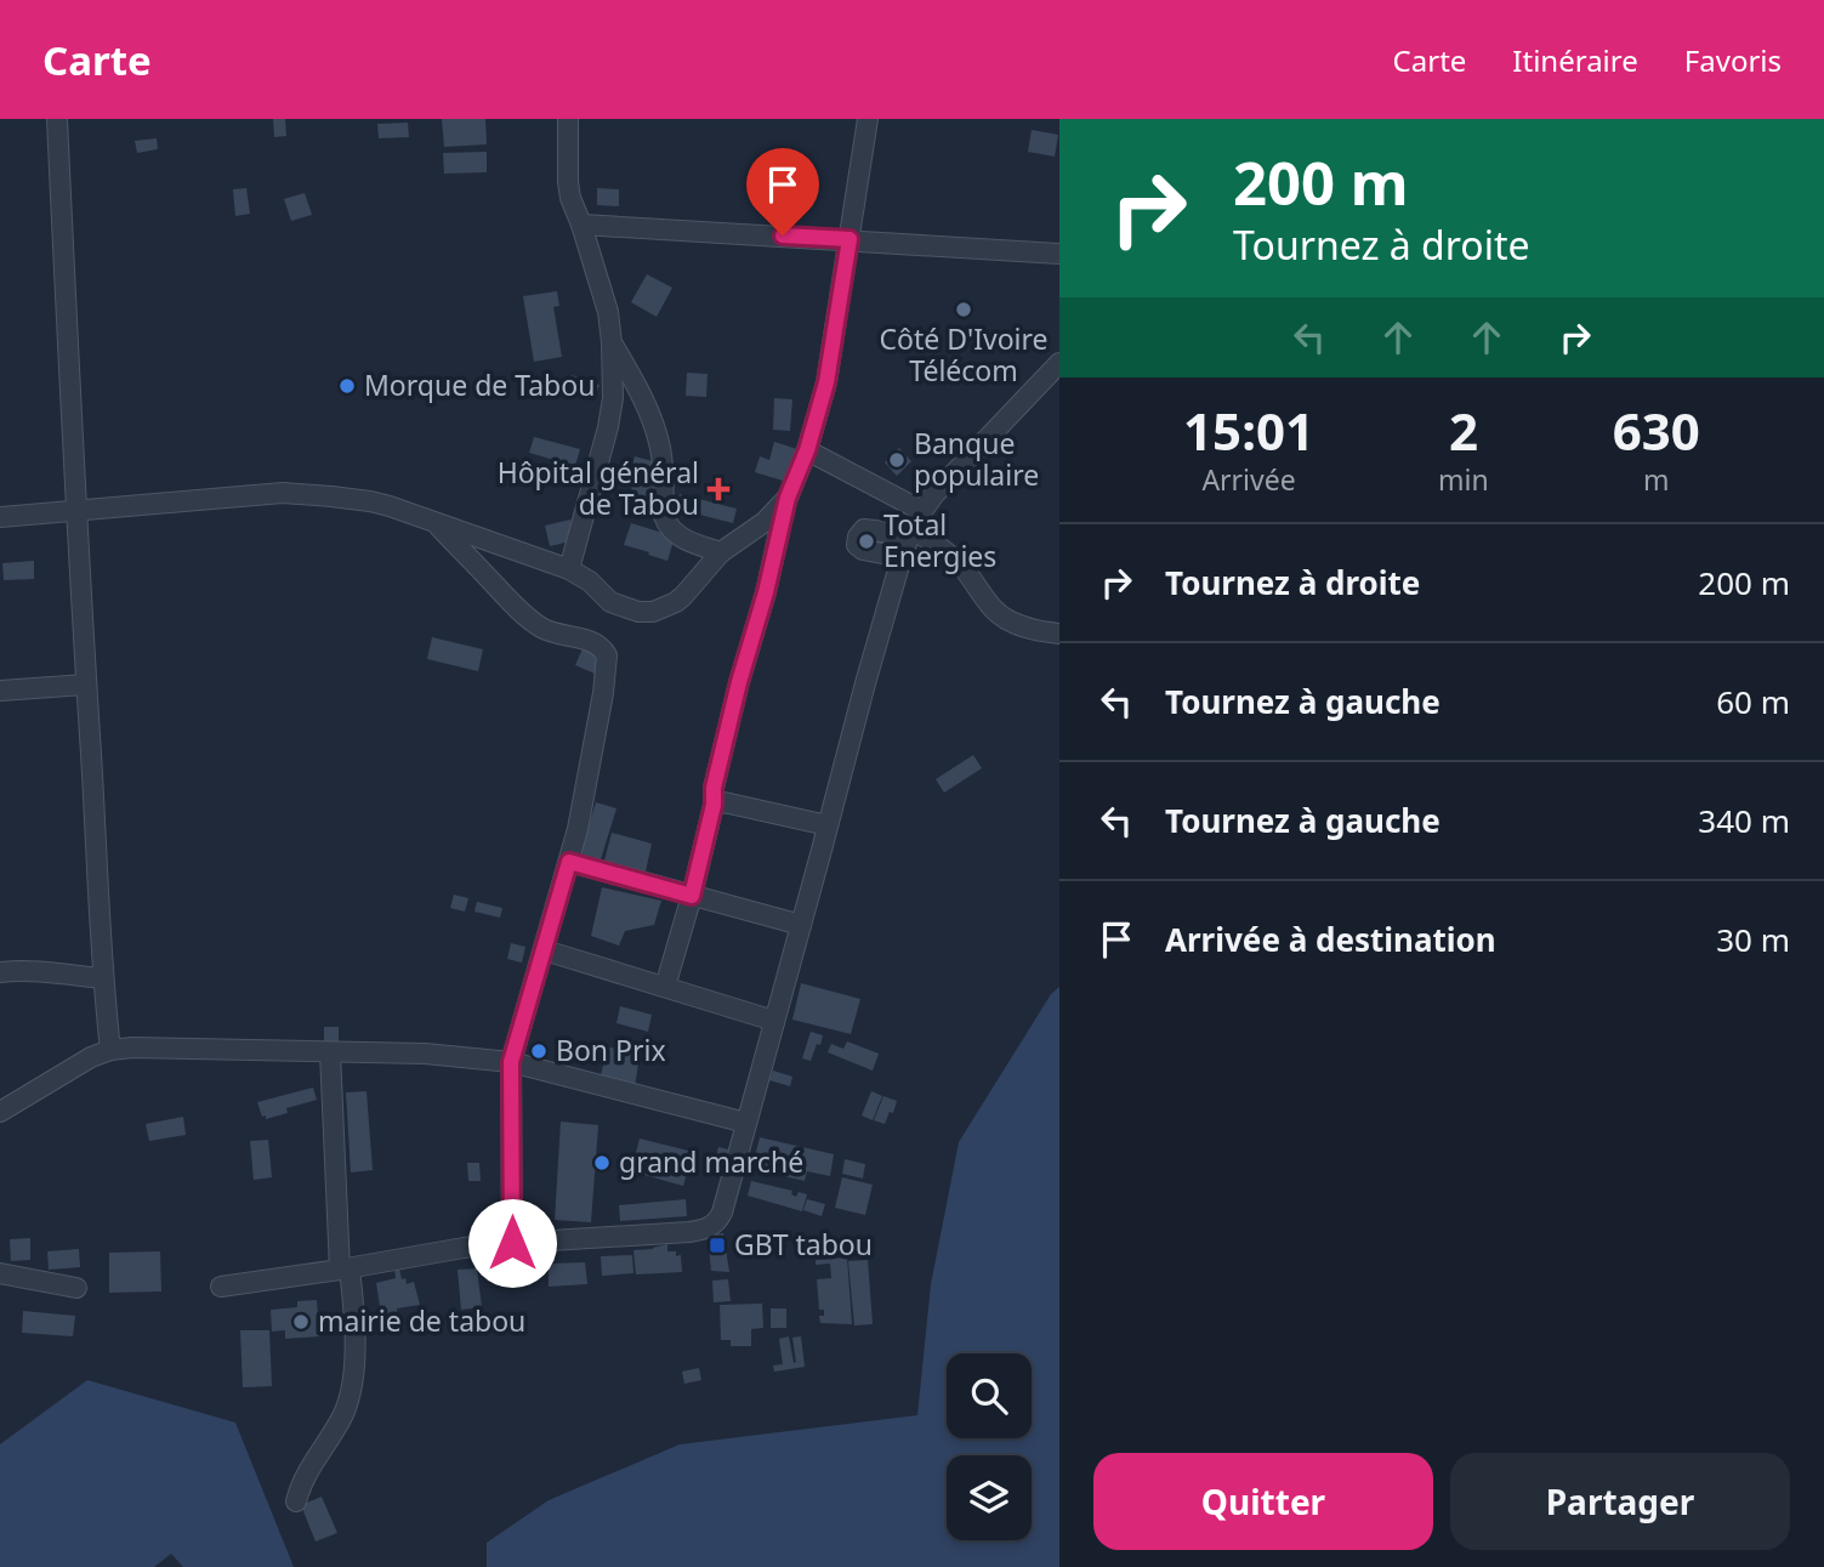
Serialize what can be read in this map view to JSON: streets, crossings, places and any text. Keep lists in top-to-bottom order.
{
  "places": {
    "other": [
      "Côté D'Ivoire Télécom",
      "Morque de Tabou",
      "Banque populaire",
      "Total Energies",
      "Bon Prix",
      "grand marché",
      "mairie de tabou"
    ],
    "health": ["Hôpital général de Tabou"],
    "transit": ["GBT tabou"]
  },
  "page": {
    "header": "Carte",
    "nav": ["Carte", "Itinéraire", "Favoris"],
    "turn": ["200 m", "Tournez à droite"],
    "eta": [
      "15:01",
      "Arrivée",
      "2",
      "min",
      "630",
      "m"
    ],
    "list": [
      {
        "name": "Tournez à droite",
        "value": "200 m"
      },
      {
        "name": "Tournez à gauche",
        "value": "60 m"
      },
      {
        "name": "Tournez à gauche",
        "value": "340 m"
      },
      {
        "name": "Arrivée à destination",
        "value": "30 m"
      }
    ],
    "buttons": ["Quitter", "Partager"]
  }
}
